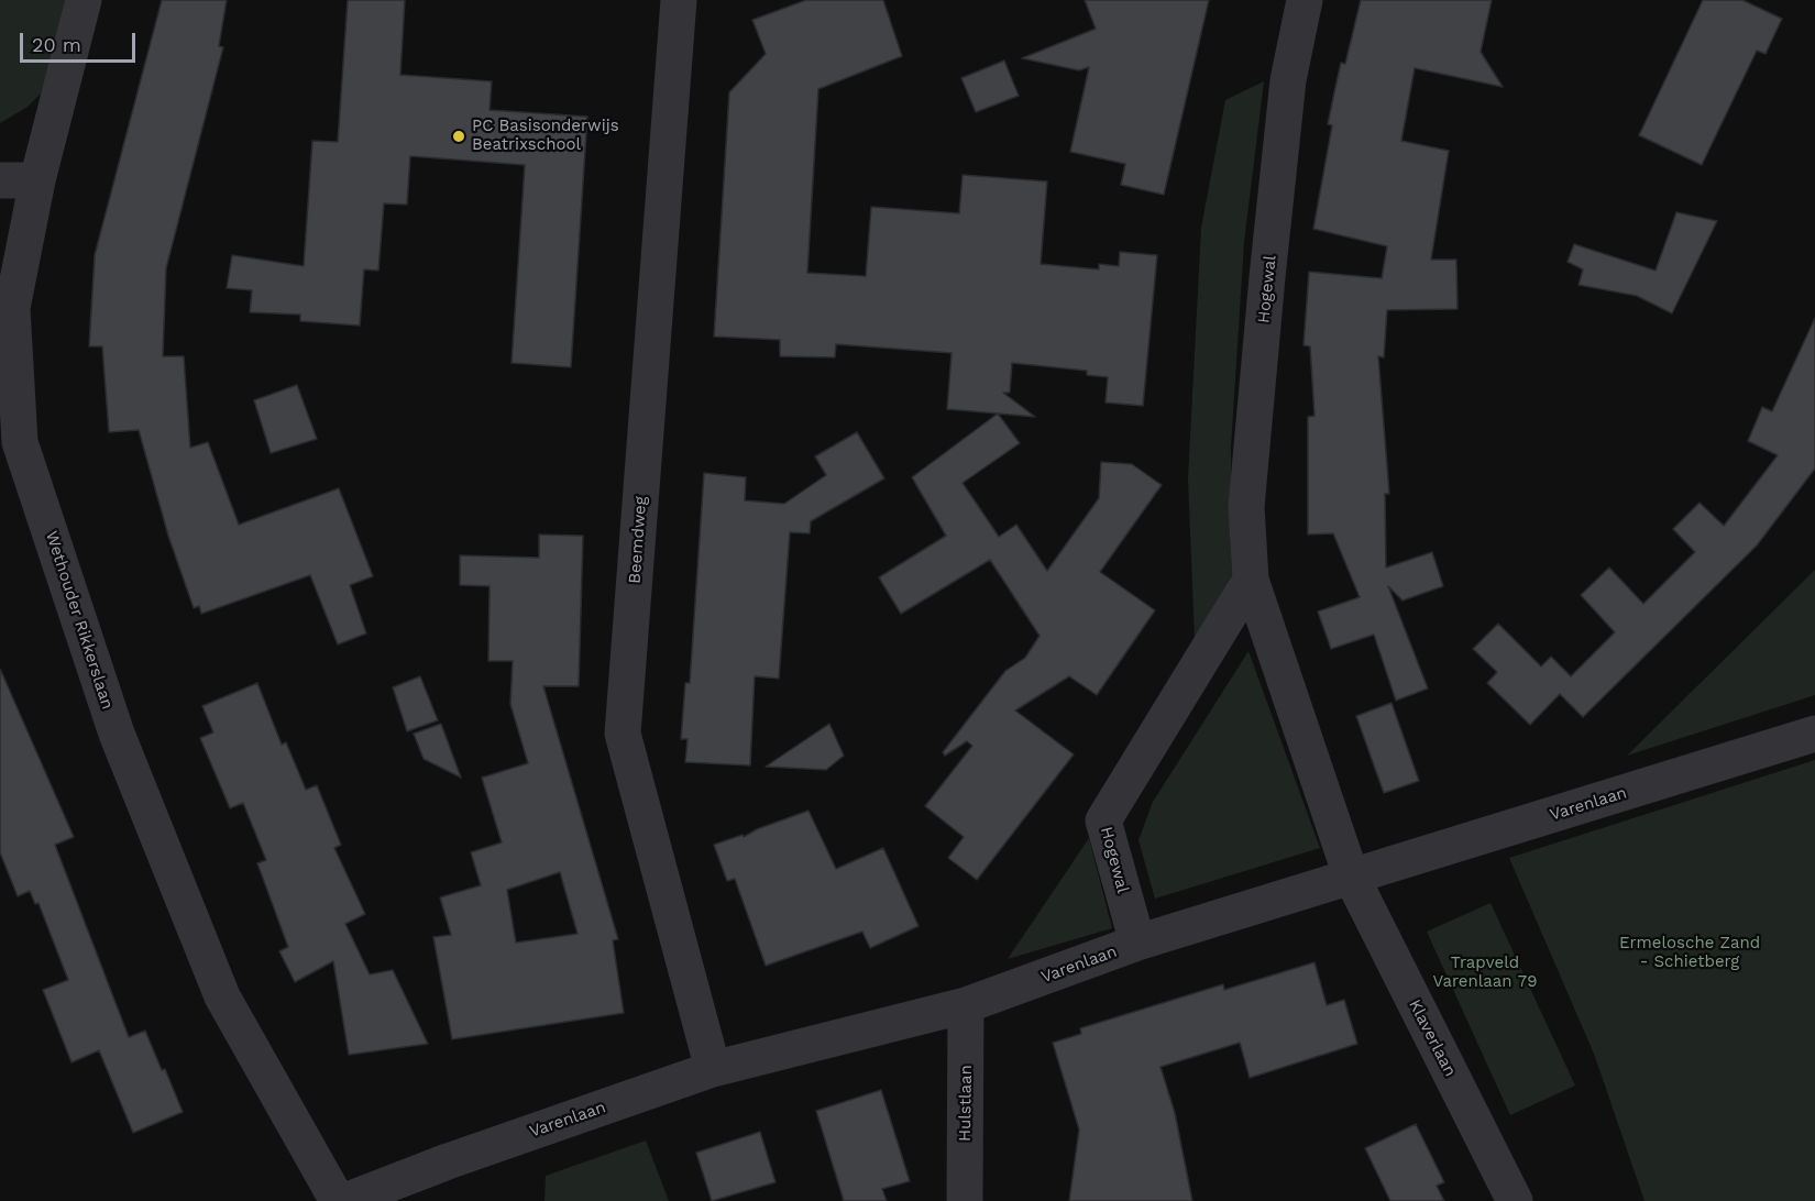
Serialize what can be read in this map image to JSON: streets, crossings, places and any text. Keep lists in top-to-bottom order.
{
  "streets": {
    "street": [
      "Hogewal",
      "Beemdweg",
      "Wethouder Rikkerslaan",
      "Varenlaan",
      "Klaverlaan",
      "Hulstlaan"
    ]
  },
  "crossings": [
    ["Hogewal", "Varenlaan"],
    ["Hogewal", "Klaverlaan"],
    ["Beemdweg", "Varenlaan"],
    ["Varenlaan", "Klaverlaan"],
    ["Varenlaan", "Hulstlaan"]
  ],
  "parks": ["Ermelosche Zand - Schietberg", "Trapveld Varenlaan 79"],
  "places": ["PC Basisonderwijs Beatrixschool"],
  "scale_bar": "20 m"
}
